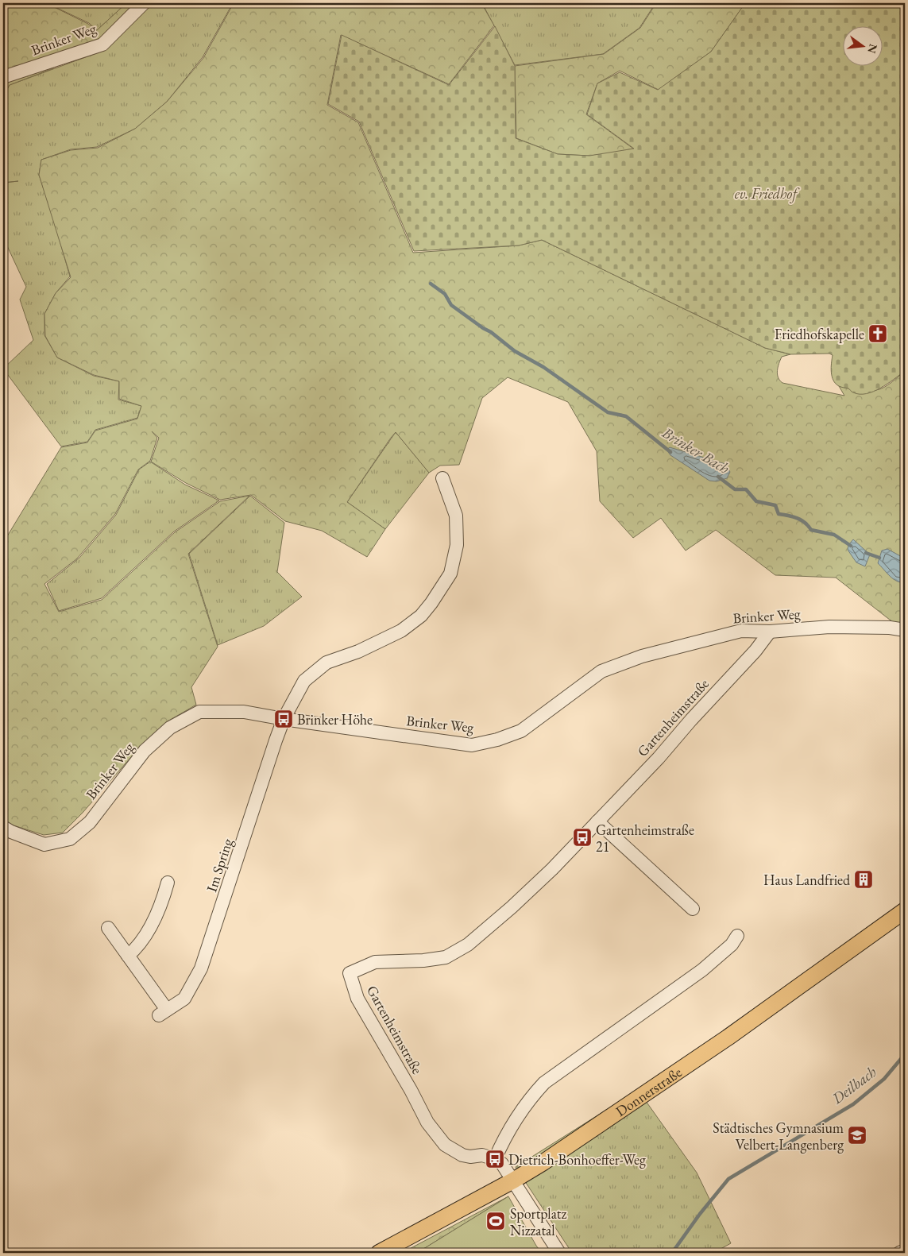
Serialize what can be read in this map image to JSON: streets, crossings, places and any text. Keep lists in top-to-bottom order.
{
  "streets": {
    "main road": ["Donnerstraße"],
    "street": ["Brinker Weg", "Gartenheimstraße", "Im Spring"]
  },
  "crossings": [
    ["Brinker Weg", "Gartenheimstraße"],
    ["Brinker Weg", "Im Spring"]
  ],
  "water": ["Brinker Bach", "Deilbach"],
  "parks": ["ev. Friedhof"],
  "places": {
    "church": ["Friedhofskapelle"],
    "bus stop": ["Brinker Höhe", "Gartenheimstraße 21", "Dietrich-Bonhoeffer-Weg"],
    "building": ["Haus Landfried"],
    "school or university": ["Städtisches Gymnasium Velbert-Langenberg"],
    "sports": ["Sportplatz Nizzatal"]
  },
  "north": "right"
}
